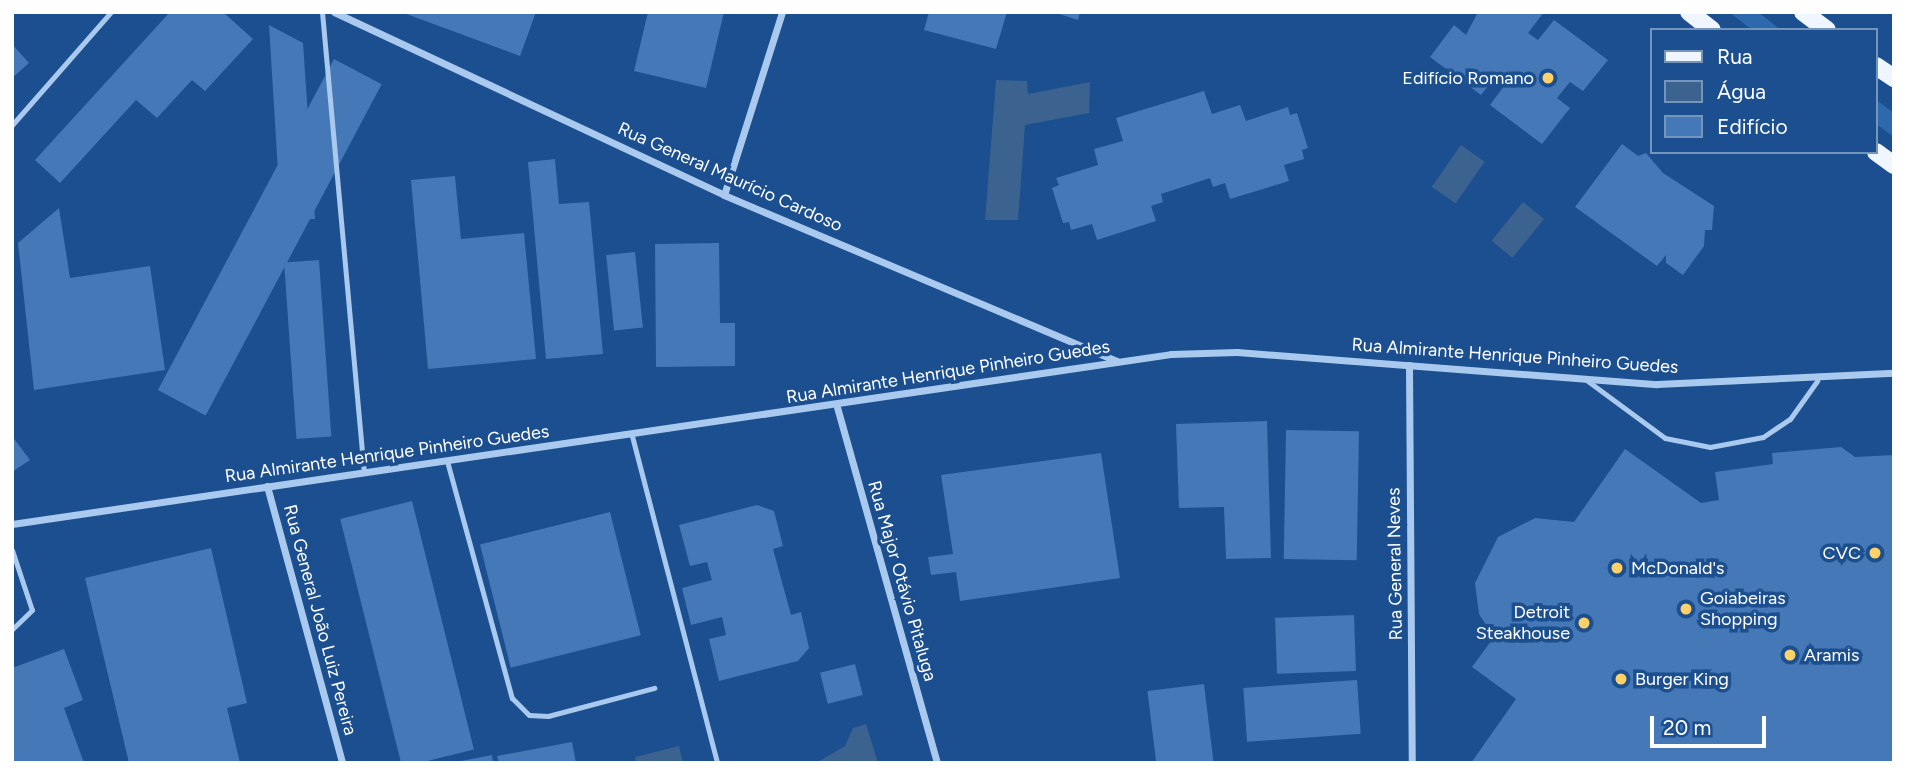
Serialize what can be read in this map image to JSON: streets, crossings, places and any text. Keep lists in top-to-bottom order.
{
  "streets": {
    "street": [
      "Rua General Maurício Cardoso",
      "Rua Almirante Henrique Pinheiro Guedes",
      "Rua General Neves",
      "Rua Major Otávio Pitaluga",
      "Rua General João Luiz Pereira"
    ]
  },
  "crossings": [
    ["Rua General Maurício Cardoso", "Rua Almirante Henrique Pinheiro Guedes"],
    ["Rua Almirante Henrique Pinheiro Guedes", "Rua General Neves"],
    ["Rua Almirante Henrique Pinheiro Guedes", "Rua Major Otávio Pitaluga"],
    ["Rua Almirante Henrique Pinheiro Guedes", "Rua General João Luiz Pereira"]
  ],
  "places": [
    "Edifício Romano",
    "CVC",
    "McDonald's",
    "Goiabeiras Shopping",
    "Detroit Steakhouse",
    "Aramis",
    "Burger King"
  ],
  "legend": ["Rua", "Água", "Edifício"],
  "scale_bar": "20 m"
}
